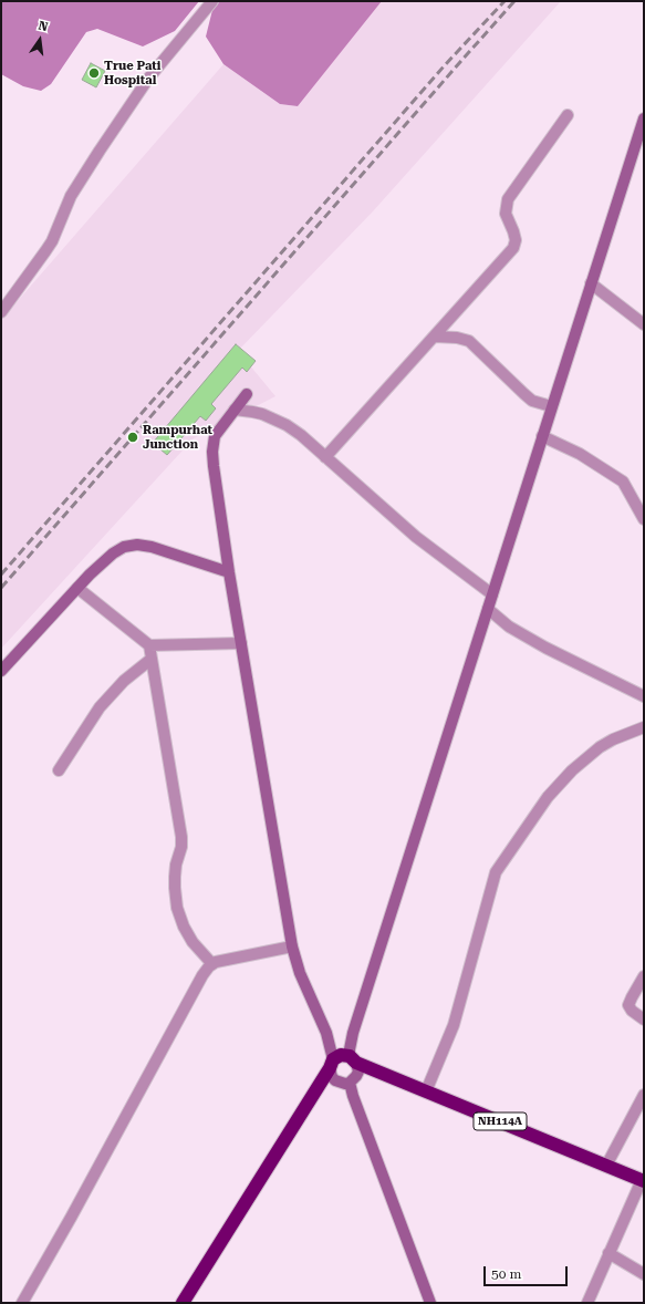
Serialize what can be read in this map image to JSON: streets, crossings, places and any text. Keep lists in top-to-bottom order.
{
  "streets": {
    "highway": ["NH114A"]
  },
  "places": ["True Pati Hospital", "Rampurhat Junction"],
  "scale_bar": "50 m",
  "north": "top"
}
